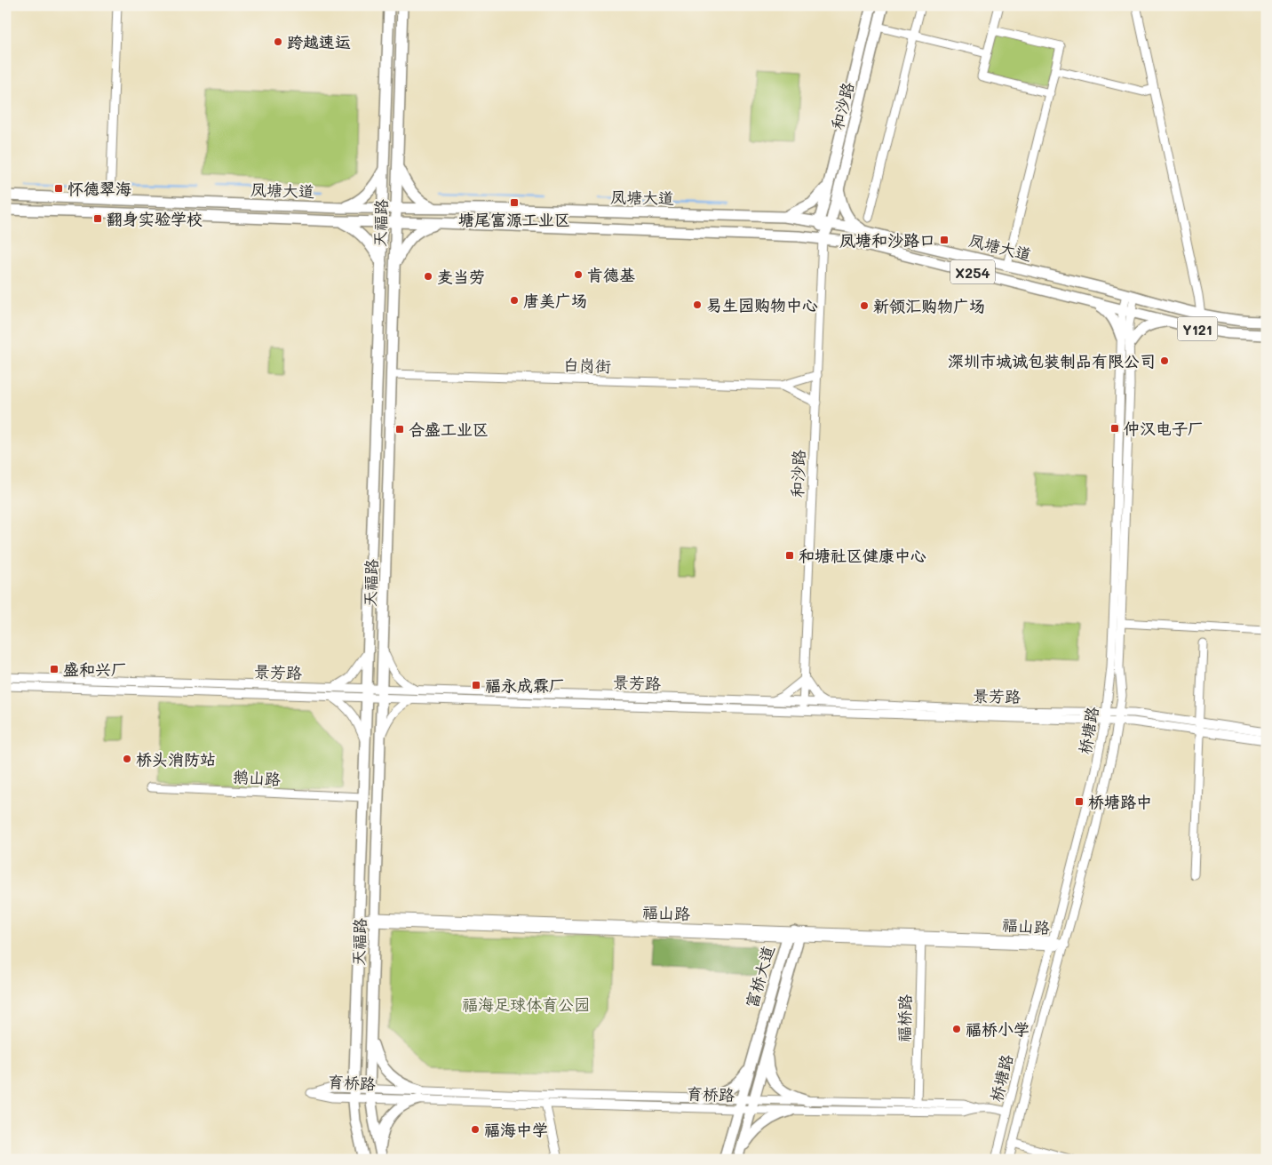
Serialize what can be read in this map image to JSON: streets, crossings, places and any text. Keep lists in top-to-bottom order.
{
  "streets": {
    "main road": [
      "和沙路",
      "凤塘大道",
      "天福路",
      "X254",
      "Y121",
      "富桥大道"
    ],
    "street": [
      "白岗街",
      "景芳路",
      "桥塘路",
      "鹅山路",
      "福山路",
      "福桥路",
      "育桥路"
    ]
  },
  "crossings": [
    ["和沙路", "凤塘大道"],
    ["和沙路", "X254"],
    ["和沙路", "景芳路"],
    ["凤塘大道", "天福路"],
    ["凤塘大道", "X254"],
    ["凤塘大道", "桥塘路"],
    ["天福路", "白岗街"],
    ["天福路", "景芳路"],
    ["天福路", "鹅山路"],
    ["天福路", "福山路"],
    ["天福路", "育桥路"],
    ["景芳路", "桥塘路"],
    ["桥塘路", "福山路"],
    ["桥塘路", "育桥路"],
    ["福山路", "富桥大道"],
    ["福山路", "福桥路"],
    ["富桥大道", "育桥路"],
    ["福桥路", "育桥路"]
  ],
  "parks": ["福海足球体育公园"],
  "places": {
    "other": [
      "跨越速运",
      "肯德基",
      "麦当劳",
      "唐美广场",
      "易生园购物中心",
      "新领汇购物广场",
      "深圳市城诚包装制品有限公司",
      "桥头消防站",
      "福桥小学",
      "福海中学"
    ],
    "transit": [
      "怀德翠海",
      "塘尾富源工业区",
      "翻身实验学校",
      "凤塘和沙路口",
      "仲汉电子厂",
      "合盛工业区",
      "和塘社区健康中心",
      "盛和兴厂",
      "福永成霖厂",
      "桥塘路中"
    ]
  }
}
